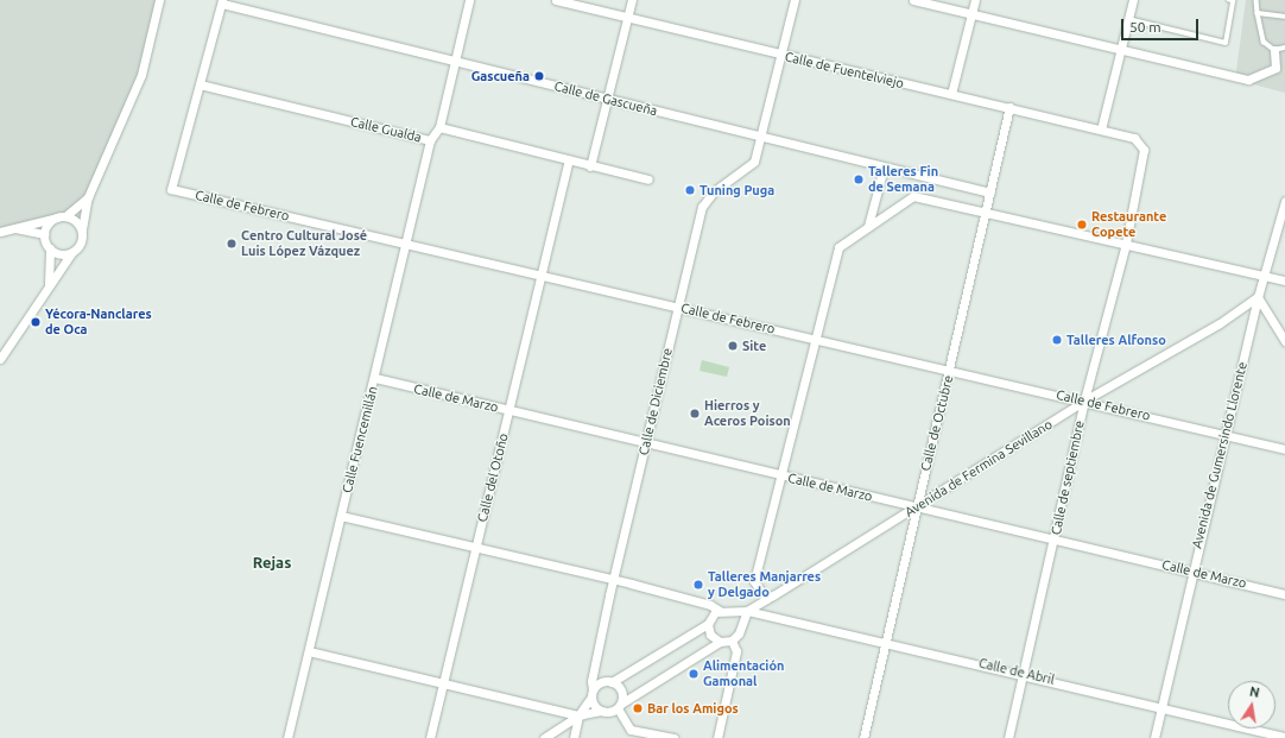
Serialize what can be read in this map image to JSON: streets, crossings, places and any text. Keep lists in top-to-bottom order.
{
  "streets": {
    "street": [
      "Calle de Fuentelviejo",
      "Calle de Gascueña",
      "Calle Gualda",
      "Calle de Febrero",
      "Calle de Marzo",
      "Calle de Diciembre",
      "Calle de Octubre",
      "Calle Fuencemillán",
      "Avenida de Gumersindo Llorente",
      "Avenida de Fermina Sevillano",
      "Calle del Otoño",
      "Calle de septiembre",
      "Calle de Abril"
    ]
  },
  "crossings": [
    ["Calle de Fuentelviejo", "Calle de Diciembre"],
    ["Calle de Fuentelviejo", "Calle de Octubre"],
    ["Calle de Fuentelviejo", "Calle de septiembre"],
    ["Calle de Gascueña", "Calle de Diciembre"],
    ["Calle de Gascueña", "Calle de Octubre"],
    ["Calle Gualda", "Calle de Febrero"],
    ["Calle Gualda", "Calle Fuencemillán"],
    ["Calle Gualda", "Calle del Otoño"],
    ["Calle de Febrero", "Calle de Diciembre"],
    ["Calle de Febrero", "Calle de Octubre"],
    ["Calle de Febrero", "Calle Fuencemillán"],
    ["Calle de Febrero", "Avenida de Gumersindo Llorente"],
    ["Calle de Febrero", "Avenida de Fermina Sevillano"],
    ["Calle de Febrero", "Calle del Otoño"],
    ["Calle de Febrero", "Calle de septiembre"],
    ["Calle de Marzo", "Calle de Diciembre"],
    ["Calle de Marzo", "Calle de Octubre"],
    ["Calle de Marzo", "Calle Fuencemillán"],
    ["Calle de Marzo", "Avenida de Gumersindo Llorente"],
    ["Calle de Marzo", "Avenida de Fermina Sevillano"],
    ["Calle de Marzo", "Calle del Otoño"],
    ["Calle de Marzo", "Calle de septiembre"],
    ["Calle de Octubre", "Avenida de Fermina Sevillano"],
    ["Calle de Octubre", "Calle de Abril"],
    ["Avenida de Gumersindo Llorente", "Avenida de Fermina Sevillano"],
    ["Avenida de Gumersindo Llorente", "Calle de Abril"],
    ["Avenida de Fermina Sevillano", "Calle de septiembre"],
    ["Avenida de Fermina Sevillano", "Calle de Abril"],
    ["Calle de septiembre", "Calle de Abril"]
  ],
  "districts": ["Rejas"],
  "places": [
    "Gascueña",
    "Talleres Fin de Semana",
    "Tuning Puga",
    "Restaurante Copete",
    "Centro Cultural José Luis López Vázquez",
    "Yécora-Nanclares de Oca",
    "Talleres Alfonso",
    "Site",
    "Hierros y Aceros Poison",
    "Talleres Manjarres y Delgado",
    "Alimentación Gamonal",
    "Bar los Amigos"
  ],
  "scale_bar": "50 m",
  "north": "top"
}
